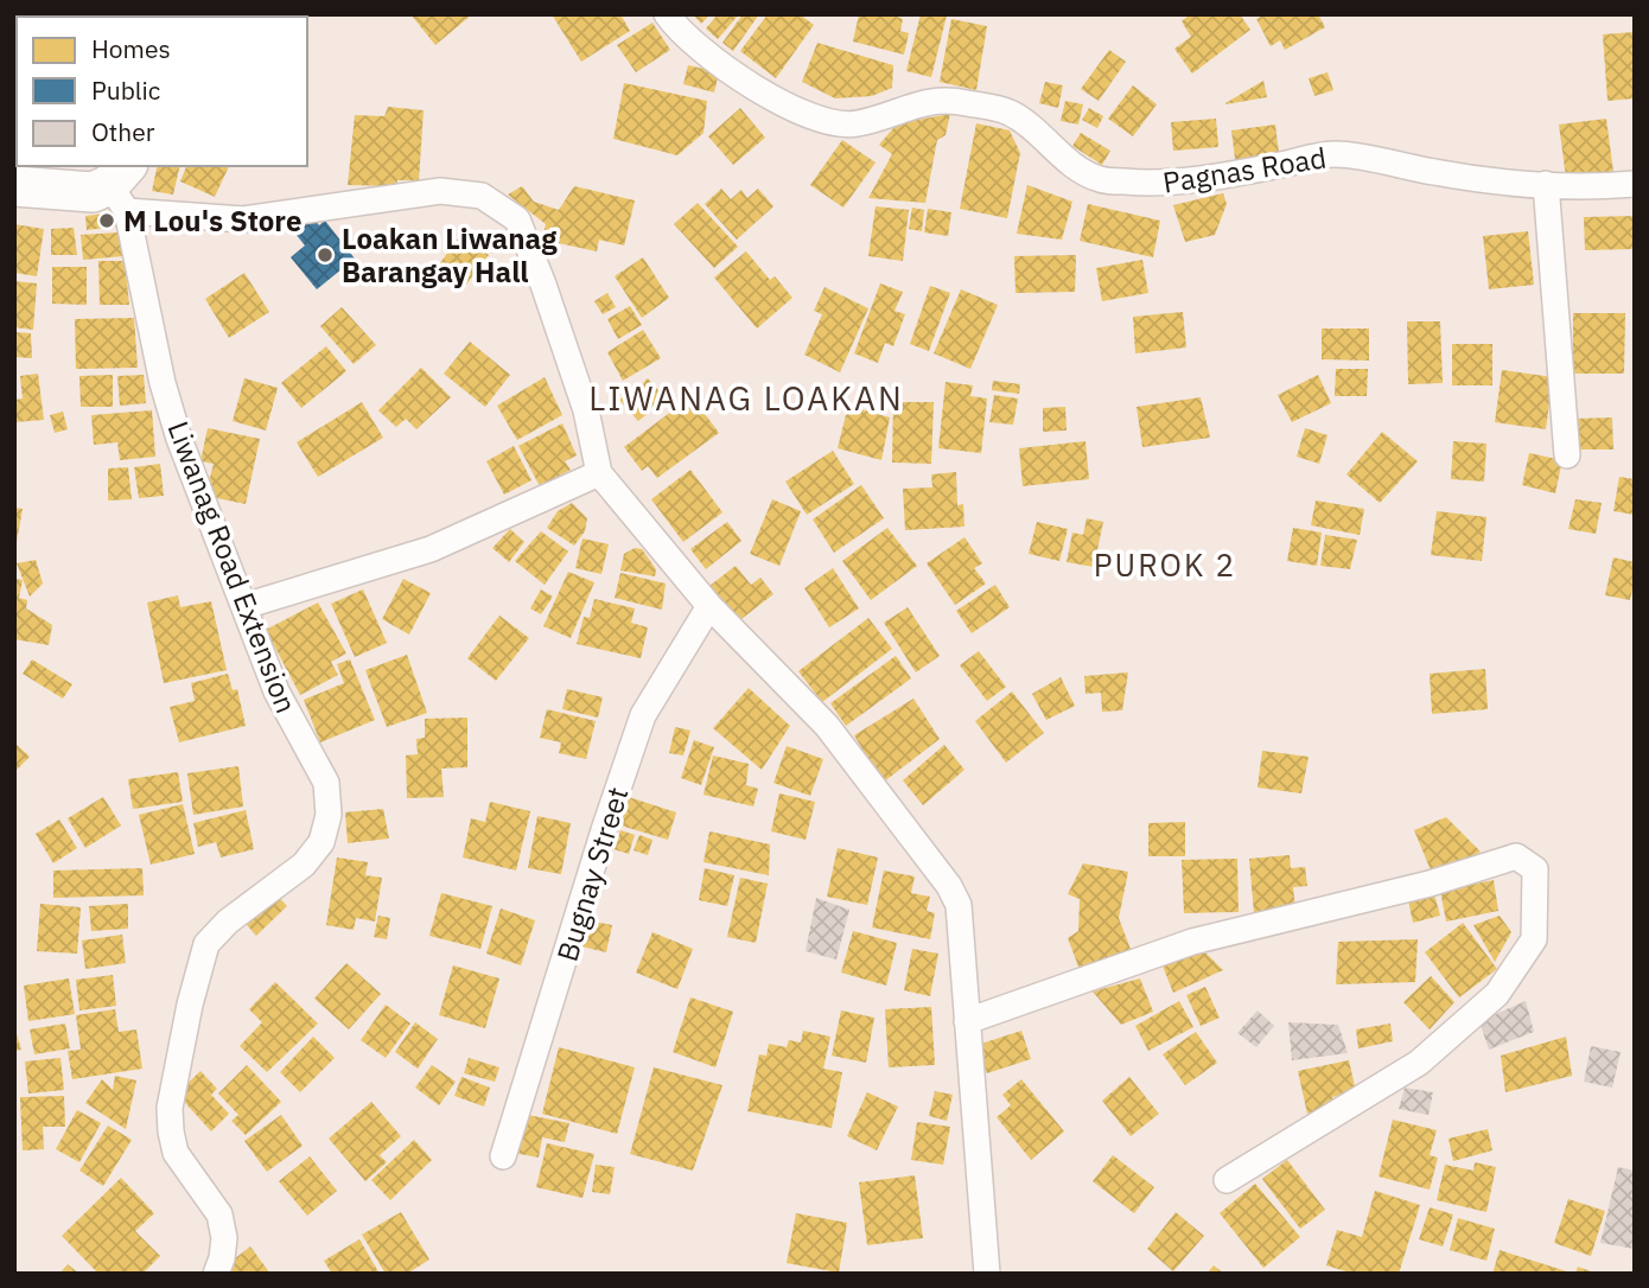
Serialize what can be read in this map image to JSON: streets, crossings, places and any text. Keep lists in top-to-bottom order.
{
  "streets": {
    "street": ["Pagnas Road", "Liwanag Road Extension", "Bugnay Street"]
  },
  "districts": ["LIWANAG LOAKAN", "PUROK 2"],
  "places": ["M Lou's Store", "Loakan Liwanag Barangay Hall"],
  "legend": ["Homes", "Public", "Other"]
}
